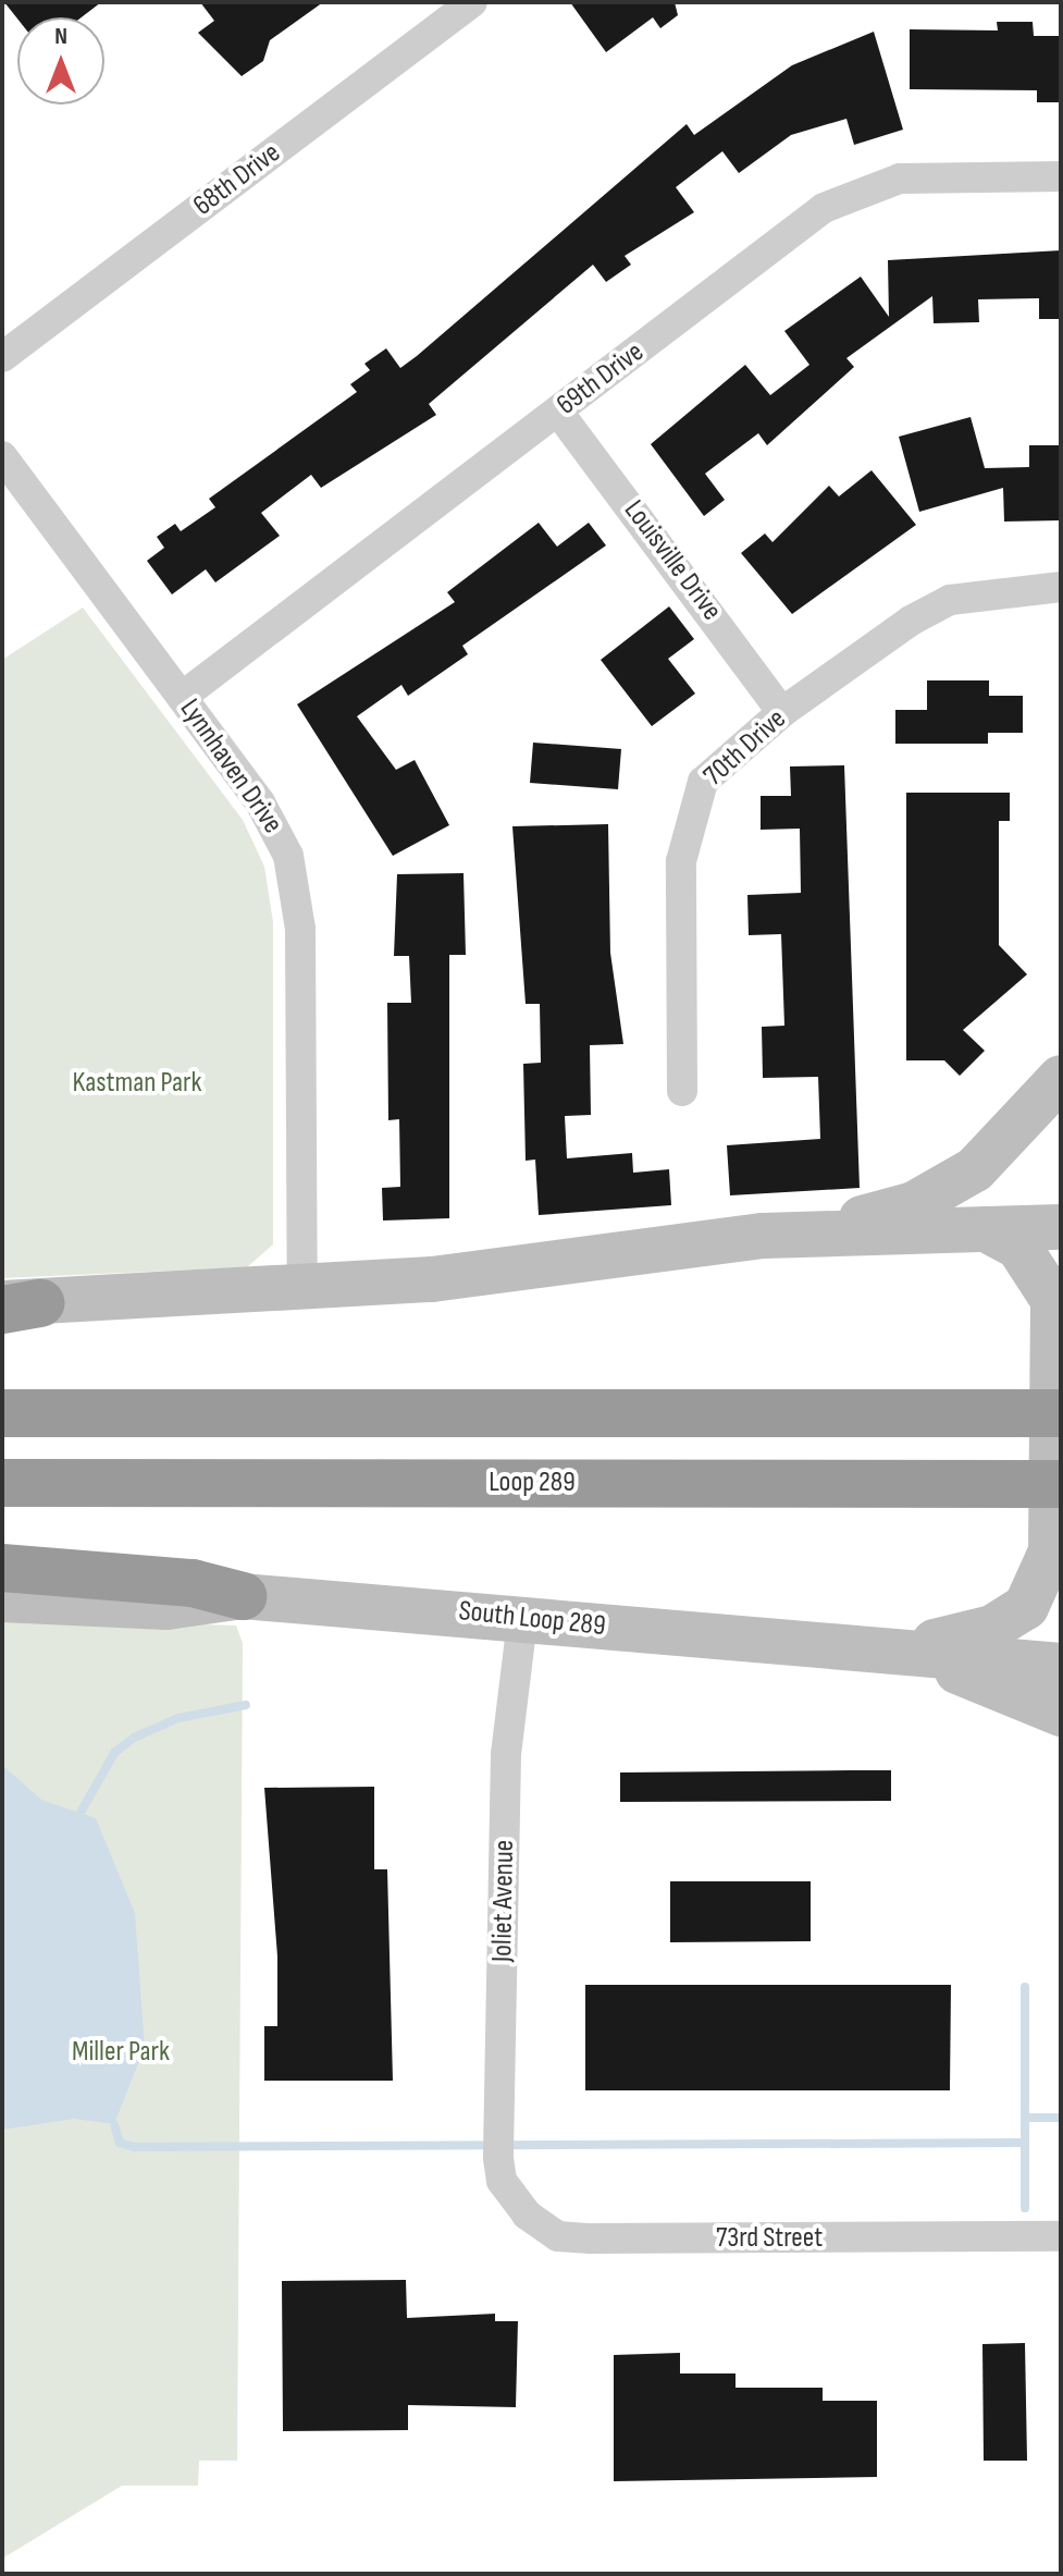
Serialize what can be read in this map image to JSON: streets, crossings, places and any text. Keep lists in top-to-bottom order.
{
  "streets": {
    "highway": ["Loop 289"],
    "main road": ["South Loop 289"],
    "street": [
      "68th Drive",
      "69th Drive",
      "Louisville Drive",
      "70th Drive",
      "Lynnhaven Drive",
      "Joliet Avenue",
      "73rd Street"
    ]
  },
  "crossings": [
    ["69th Drive", "Louisville Drive"],
    ["69th Drive", "Lynnhaven Drive"],
    ["Louisville Drive", "70th Drive"],
    ["South Loop 289", "Joliet Avenue"],
    ["Joliet Avenue", "73rd Street"]
  ],
  "parks": ["Kastman Park", "Miller Park"],
  "north": "top"
}
